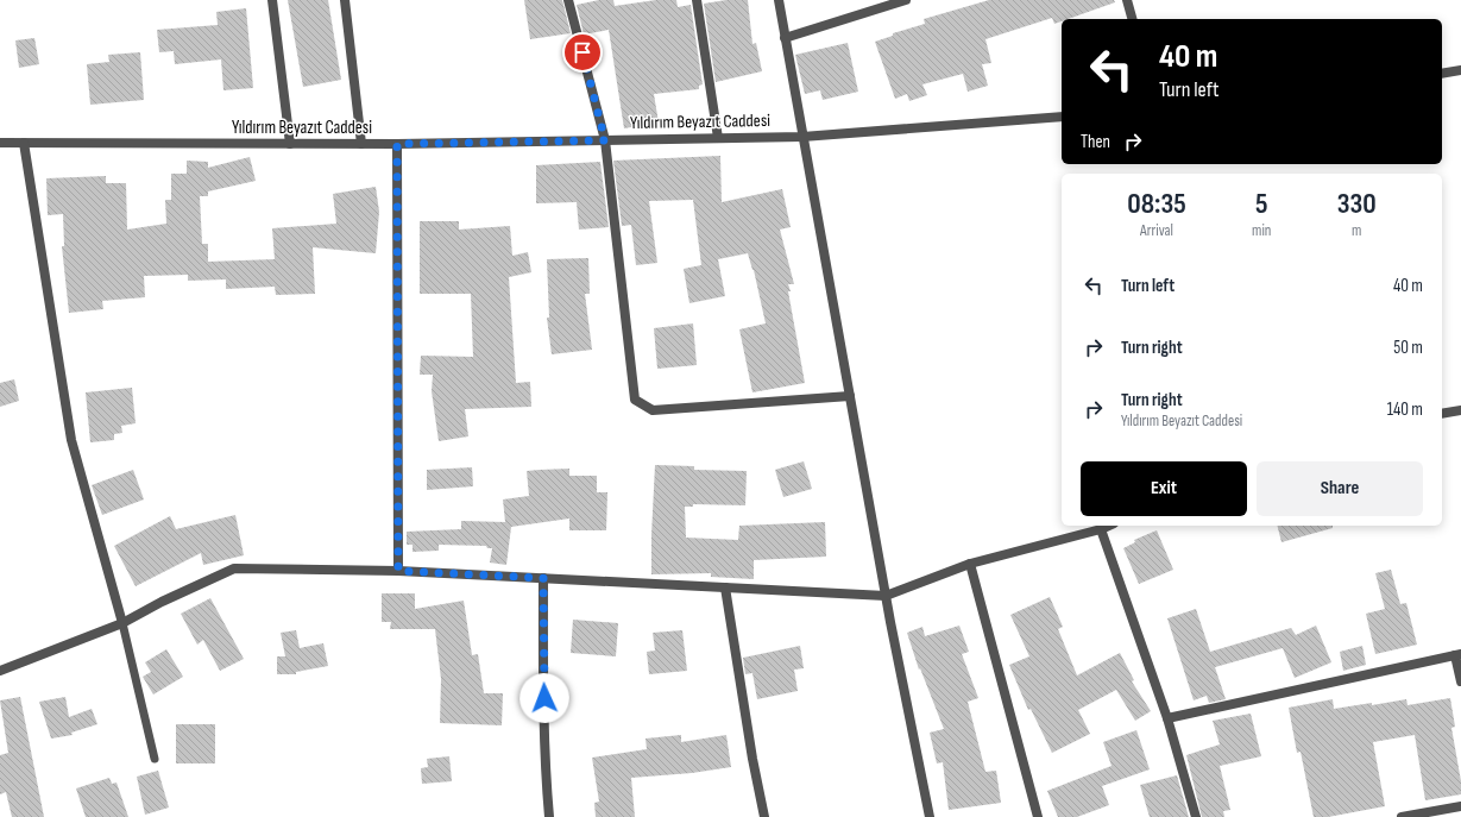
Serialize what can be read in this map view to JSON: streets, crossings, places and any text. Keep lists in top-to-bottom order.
{
  "streets": {
    "street": ["Yıldırım Beyazıt Caddesi"]
  },
  "page": {
    "turn": ["40 m", "Turn left"],
    "then": "Then",
    "eta": [
      "08:35",
      "Arrival",
      "5",
      "min",
      "330",
      "m"
    ],
    "list": [
      {
        "name": "Turn left",
        "value": "40 m"
      },
      {
        "name": "Turn right",
        "value": "50 m"
      },
      {
        "name": "Turn right",
        "note": "Yıldırım Beyazıt Caddesi",
        "value": "140 m"
      }
    ],
    "buttons": ["Exit", "Share"]
  }
}
